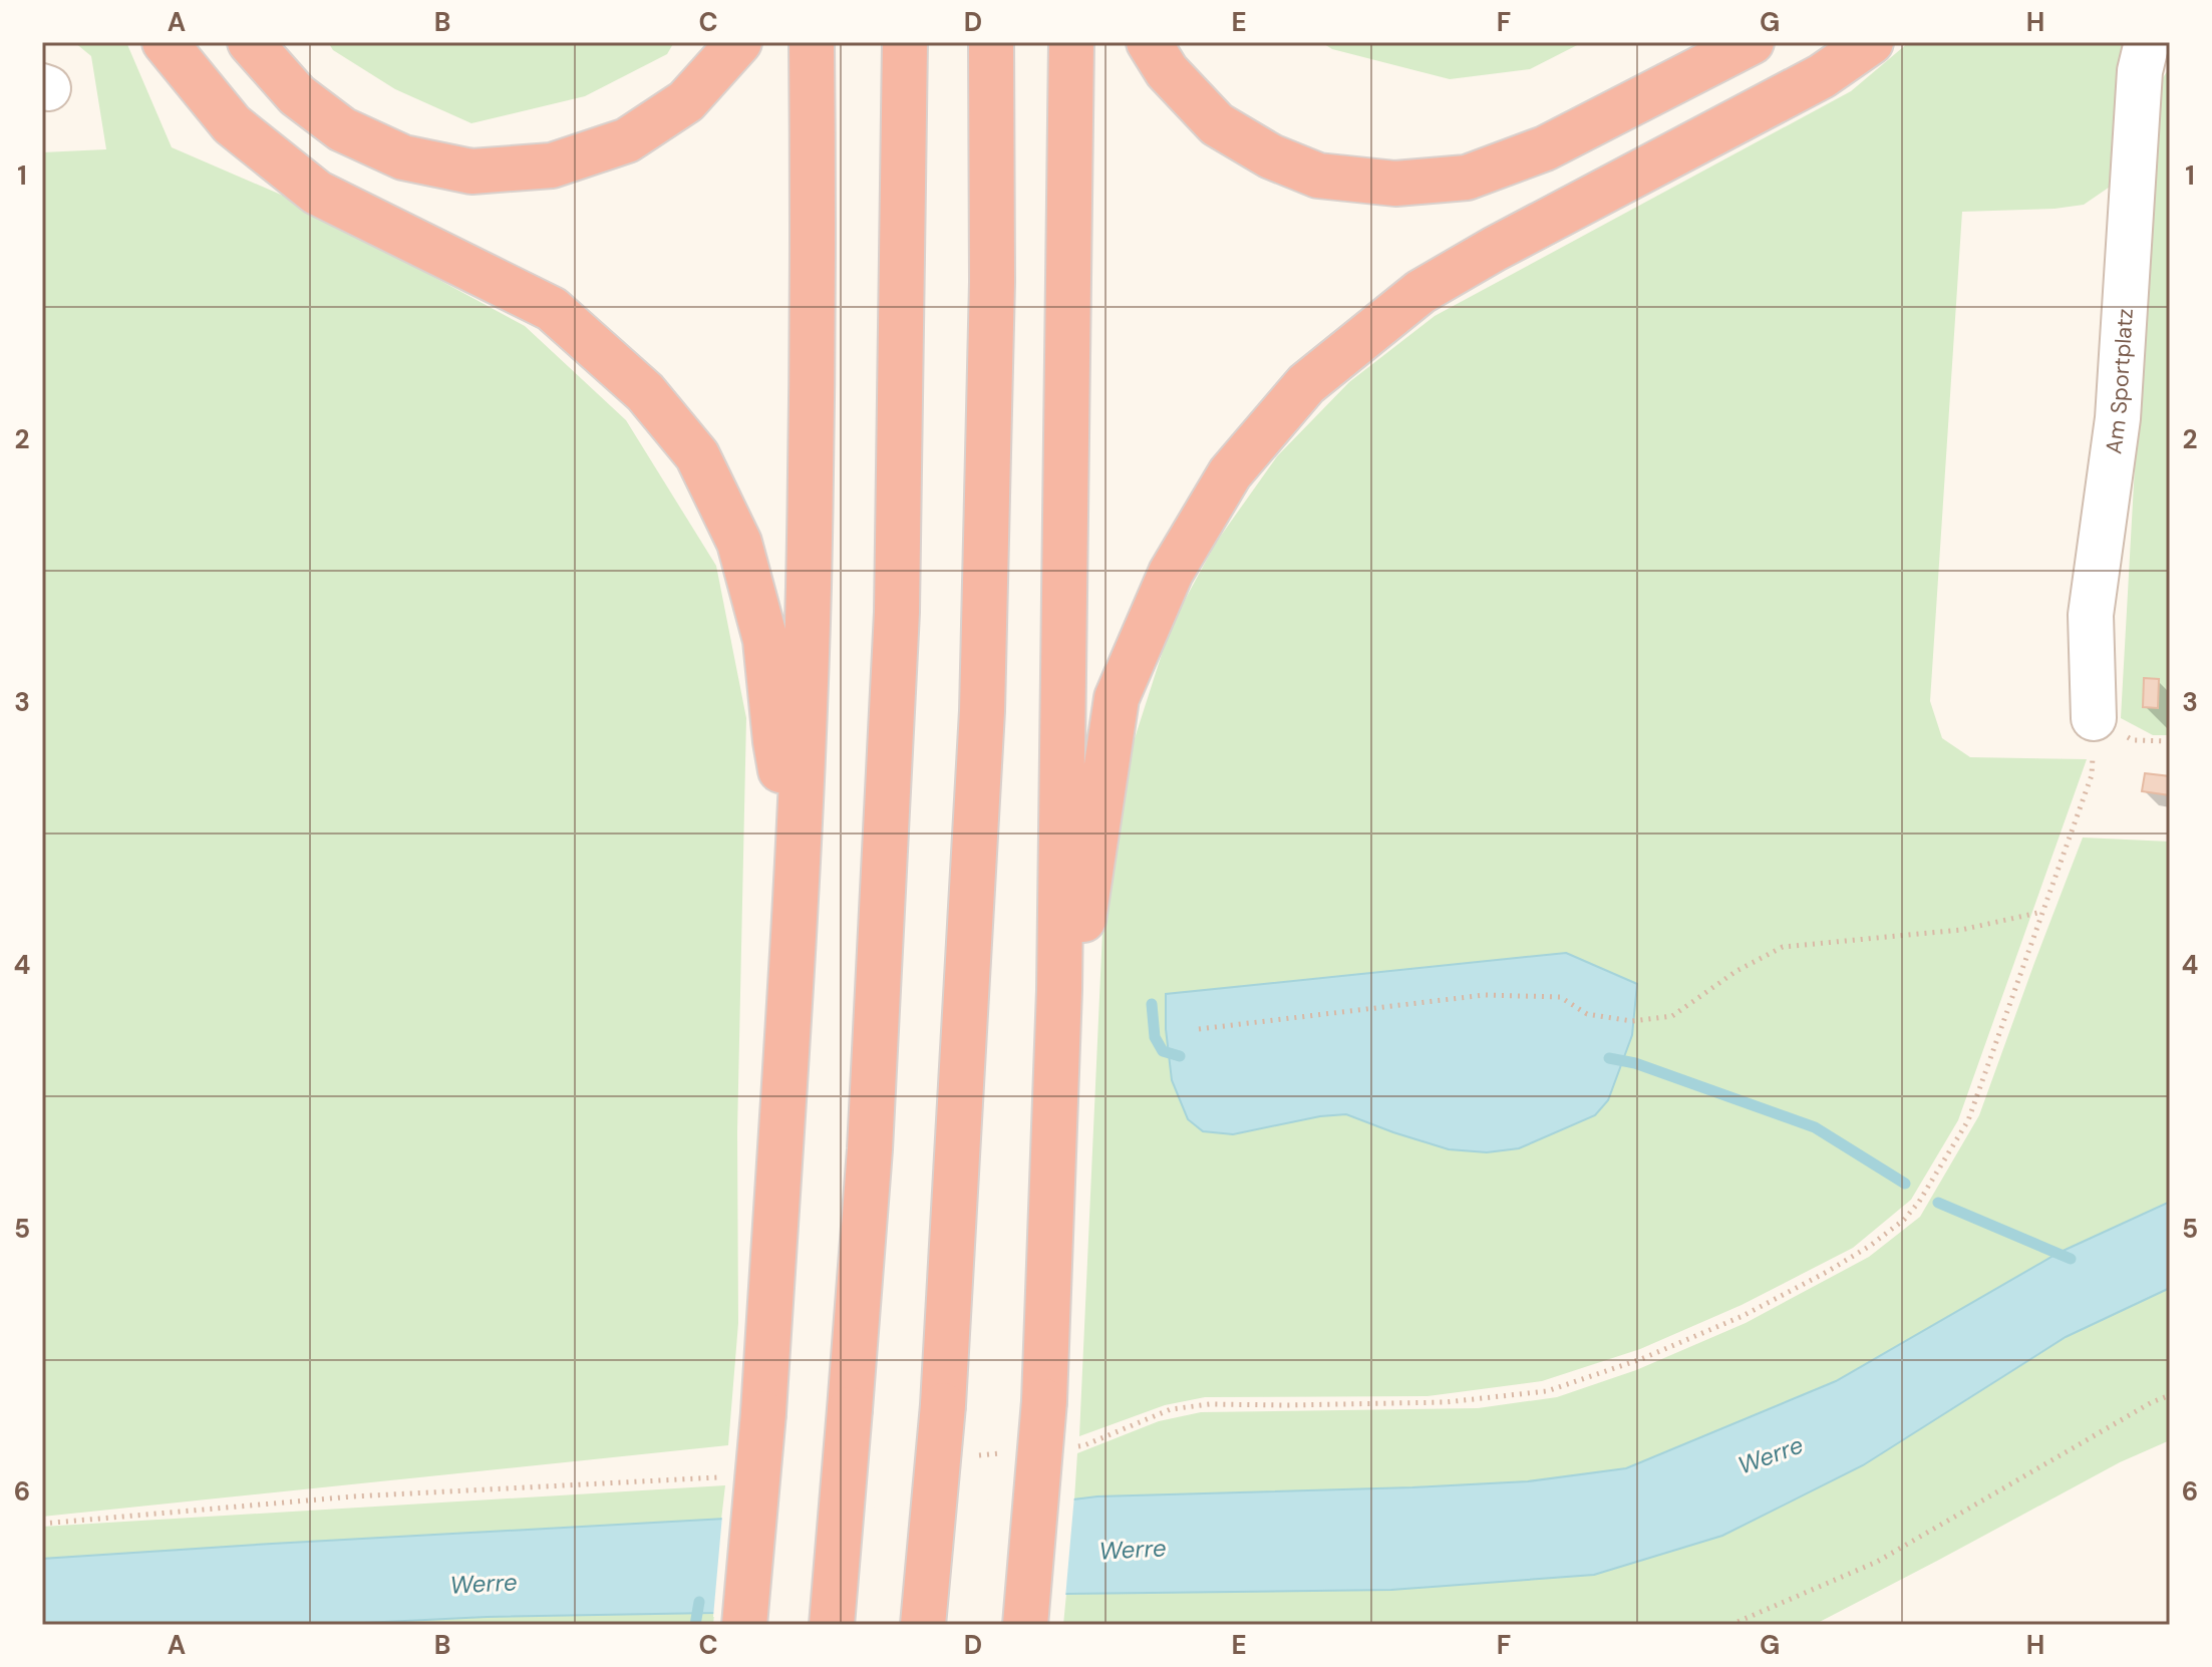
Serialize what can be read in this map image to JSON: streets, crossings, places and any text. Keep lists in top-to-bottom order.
{
  "streets": {
    "street": ["Am Sportplatz"]
  },
  "water": ["Werre"],
  "grid": {
    "columns": [
      "A",
      "B",
      "C",
      "D",
      "E",
      "F",
      "G",
      "H"
    ],
    "rows": [
      "1",
      "2",
      "3",
      "4",
      "5",
      "6"
    ]
  }
}
